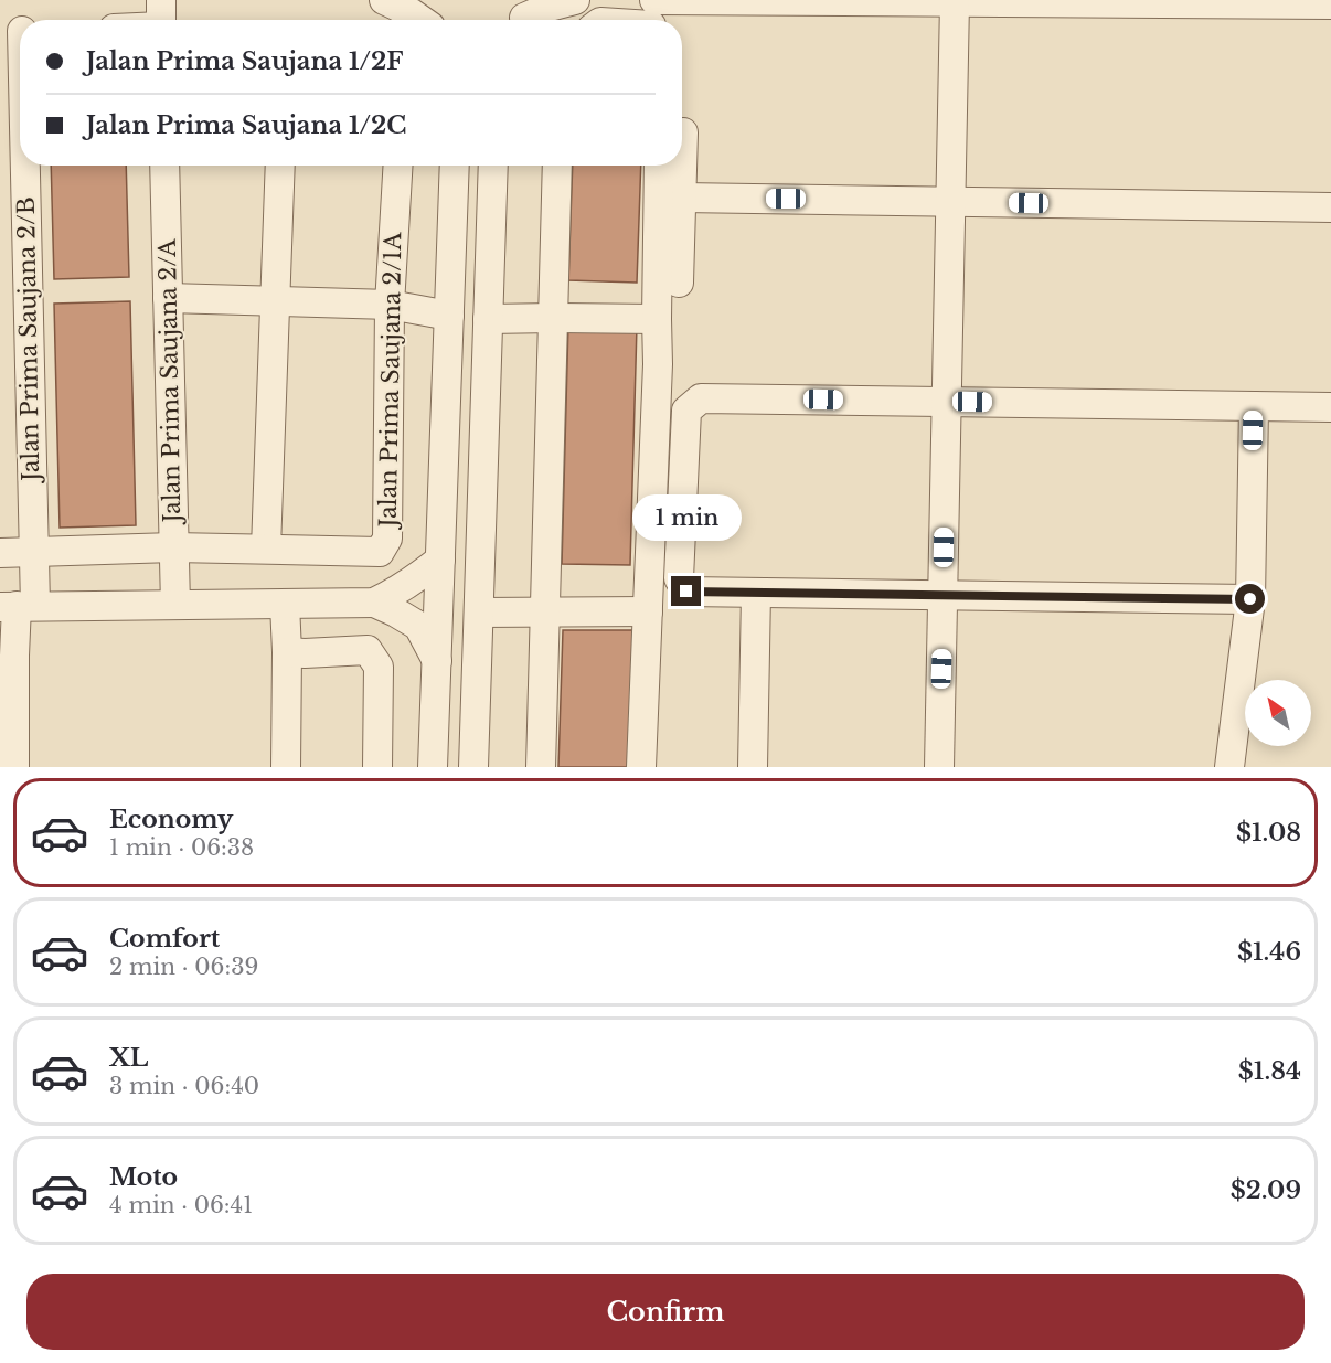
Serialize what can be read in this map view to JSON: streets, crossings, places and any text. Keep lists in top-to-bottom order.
{
  "streets": {
    "street": ["Jalan Prima Saujana 2/B", "Jalan Prima Saujana 2/1A", "Jalan Prima Saujana 2/A"]
  },
  "crossings": [
    ["Jalan Prima Saujana 2/B", "Jalan Prima Saujana 2/1A"],
    ["Jalan Prima Saujana 2/1A", "Jalan Prima Saujana 2/A"]
  ],
  "north": "top left",
  "page": {
    "banner": ["Jalan Prima Saujana 1/2F", "Jalan Prima Saujana 1/2C"],
    "bubble": "1 min",
    "list": [
      {
        "name": "Economy",
        "note": "1 min · 06:38",
        "value": "$1.08"
      },
      {
        "name": "Comfort",
        "note": "2 min · 06:39",
        "value": "$1.46"
      },
      {
        "name": "XL",
        "note": "3 min · 06:40",
        "value": "$1.84"
      },
      {
        "name": "Moto",
        "note": "4 min · 06:41",
        "value": "$2.09"
      }
    ],
    "buttons": "Confirm"
  }
}
